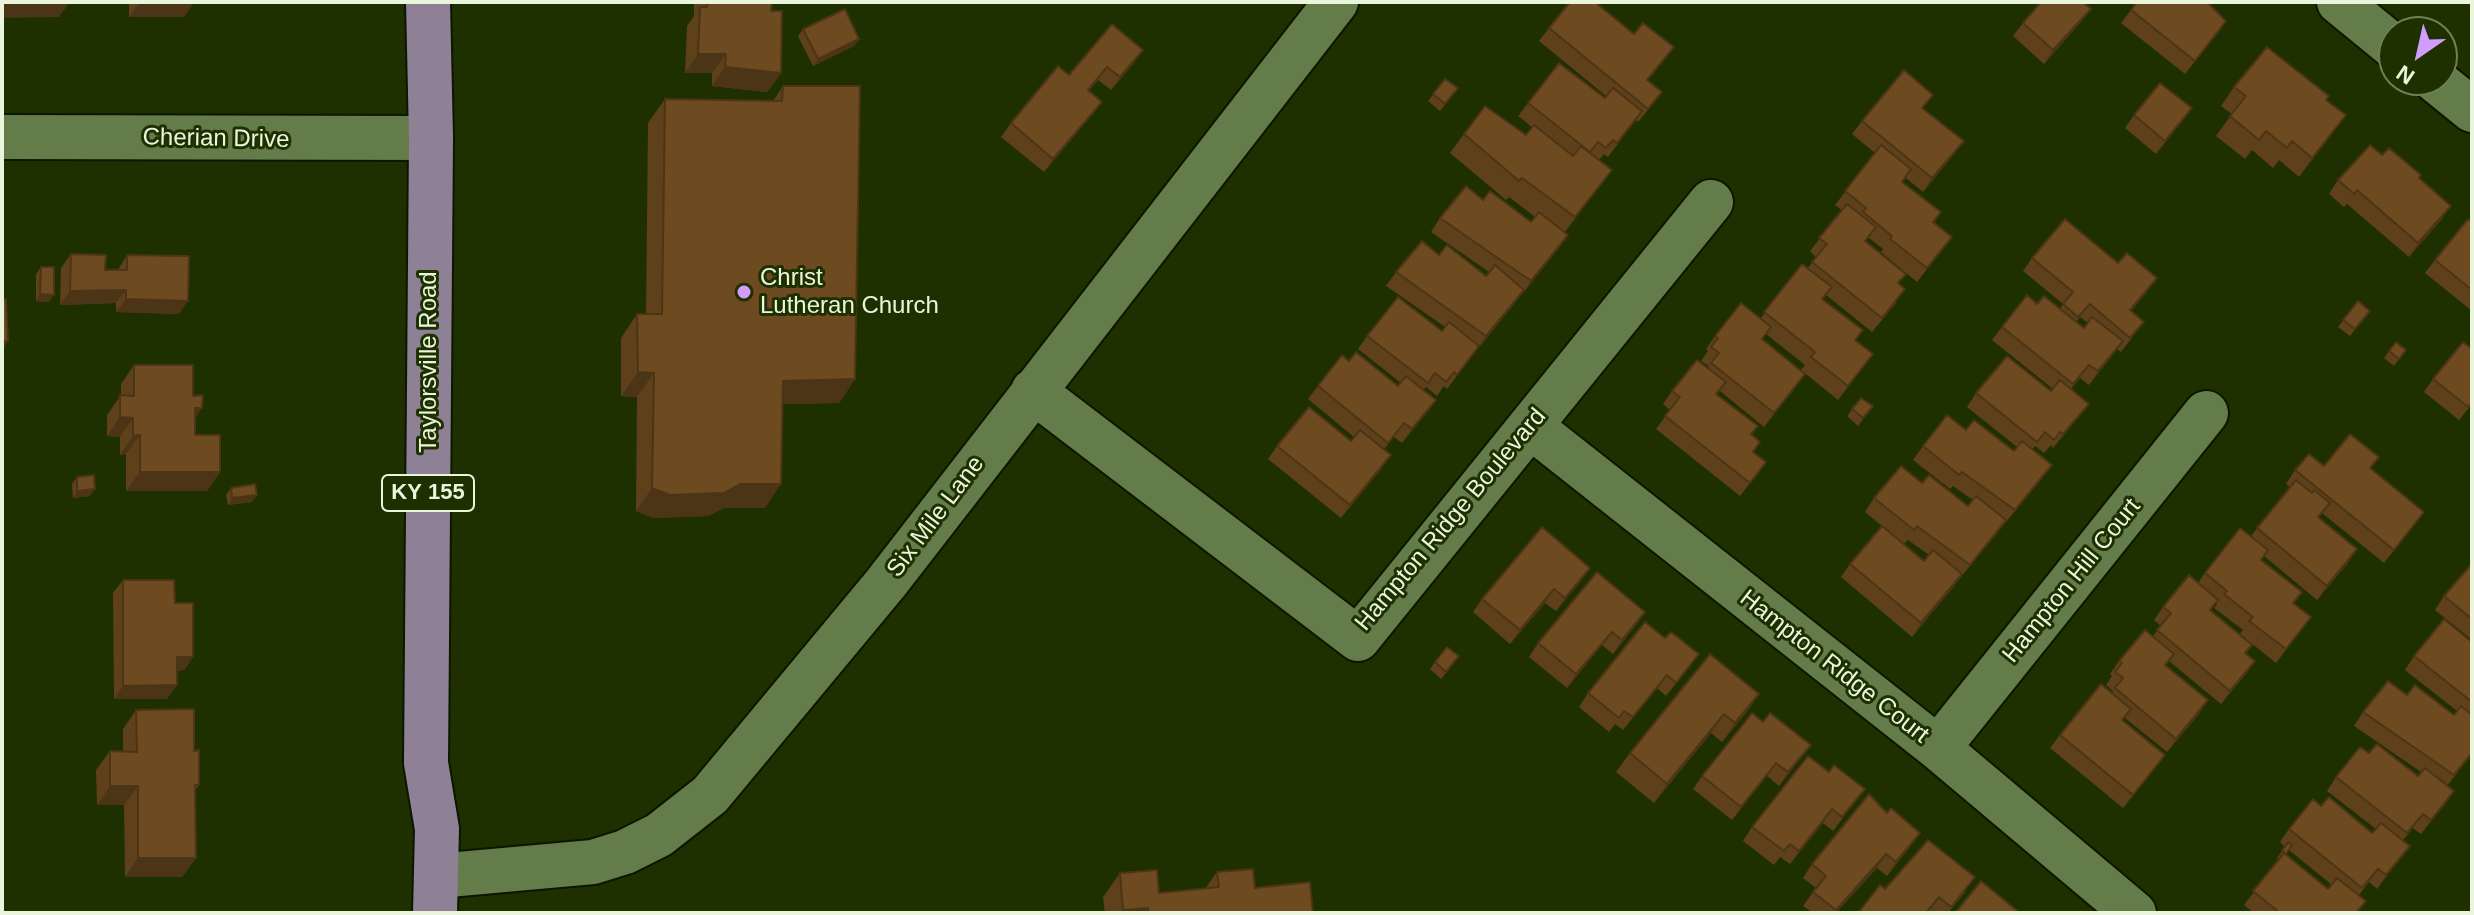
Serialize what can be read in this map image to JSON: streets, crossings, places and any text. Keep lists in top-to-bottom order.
{
  "streets": {
    "main road": ["Taylorsville Road", "KY 155"],
    "street": [
      "Cherian Drive",
      "Six Mile Lane",
      "Hampton Ridge Boulevard",
      "Hampton Hill Court",
      "Hampton Ridge Court"
    ]
  },
  "crossings": [
    ["Cherian Drive", "Taylorsville Road"],
    ["Taylorsville Road", "Six Mile Lane"],
    ["Six Mile Lane", "Hampton Ridge Boulevard"],
    ["Hampton Ridge Boulevard", "Hampton Ridge Court"],
    ["Hampton Hill Court", "Hampton Ridge Court"]
  ],
  "places": ["Christ Lutheran Church"],
  "north": "bottom left"
}
